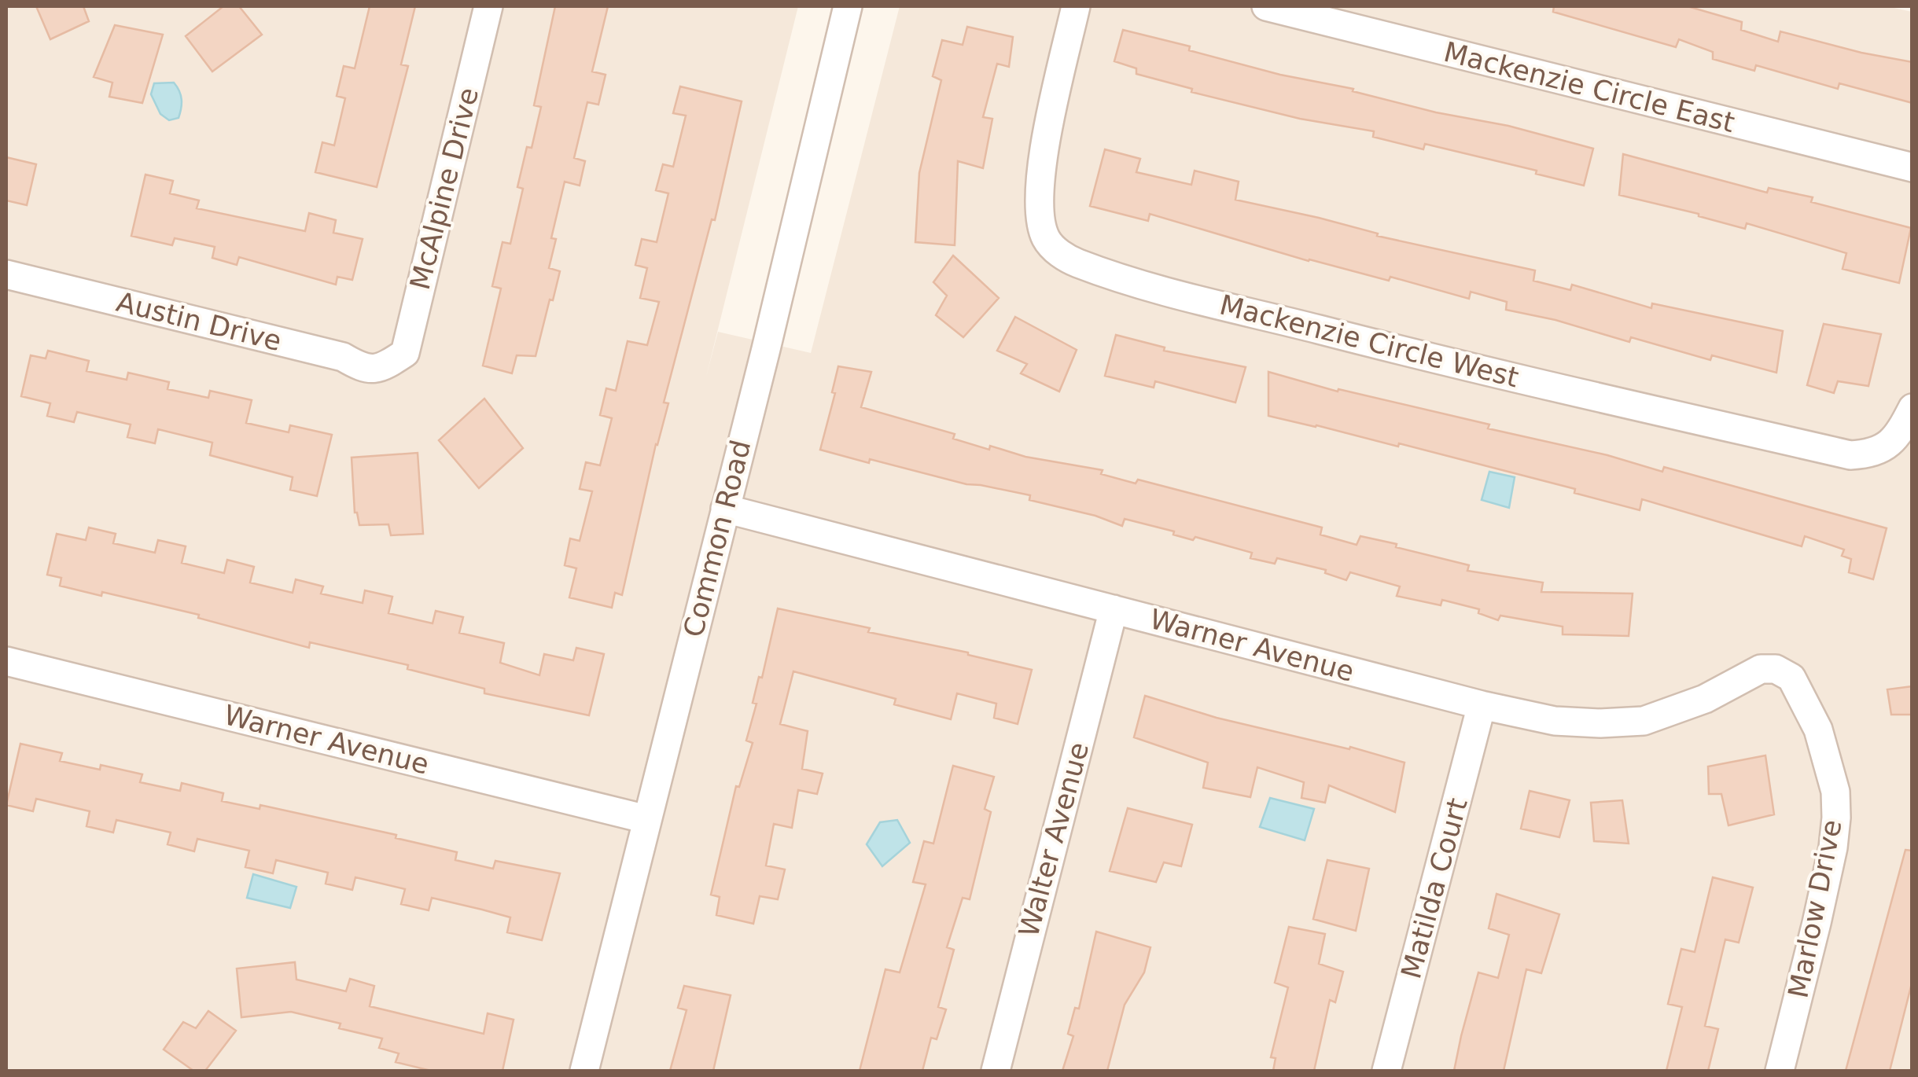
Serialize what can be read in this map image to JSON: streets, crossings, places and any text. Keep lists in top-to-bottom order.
{
  "streets": {
    "street": [
      "Mackenzie Circle East",
      "McAlpine Drive",
      "Austin Drive",
      "Mackenzie Circle West",
      "Common Road",
      "Warner Avenue",
      "Walter Avenue",
      "Matilda Court",
      "Marlow Drive"
    ]
  },
  "crossings": [
    ["McAlpine Drive", "Austin Drive"],
    ["Common Road", "Warner Avenue"],
    ["Warner Avenue", "Walter Avenue"],
    ["Warner Avenue", "Matilda Court"],
    ["Warner Avenue", "Marlow Drive"]
  ]
}
